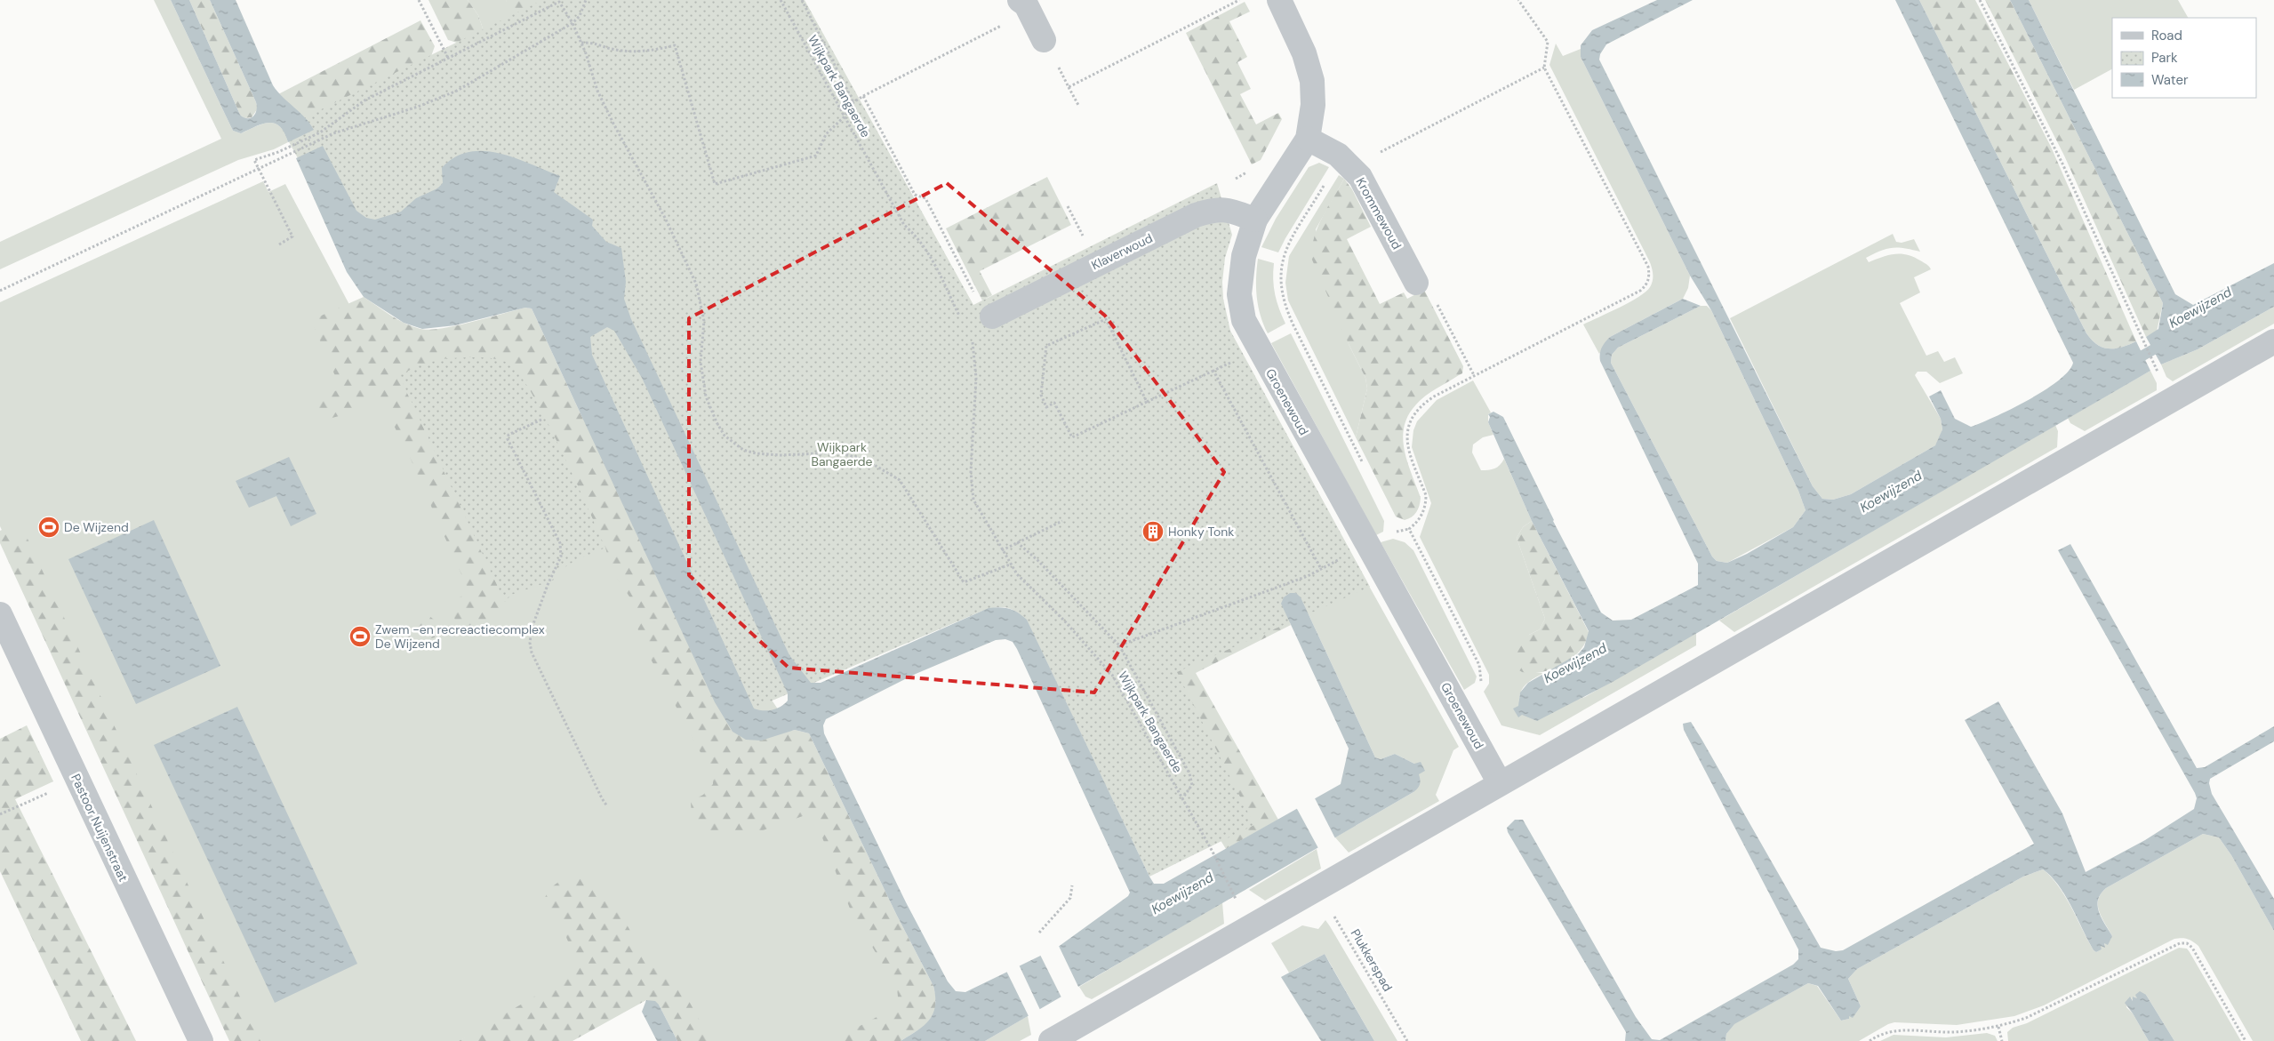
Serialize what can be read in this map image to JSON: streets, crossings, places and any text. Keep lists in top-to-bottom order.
{
  "streets": {
    "street": [
      "Krommewoud",
      "Klaverwoud",
      "Groenewoud",
      "Pastoor Nuijenstraat"
    ],
    "path": ["Wijkpark Bangaerde", "Plukkerspad"]
  },
  "crossings": [
    ["Krommewoud", "Groenewoud"],
    ["Klaverwoud", "Groenewoud"]
  ],
  "water": ["Koewijzend"],
  "parks": ["Wijkpark Bangaerde"],
  "places": {
    "sports": ["De Wijzend", "Zwem -en recreactiecomplex De Wijzend"],
    "building": ["Honky Tonk"]
  },
  "legend": ["Road", "Park", "Water"]
}
